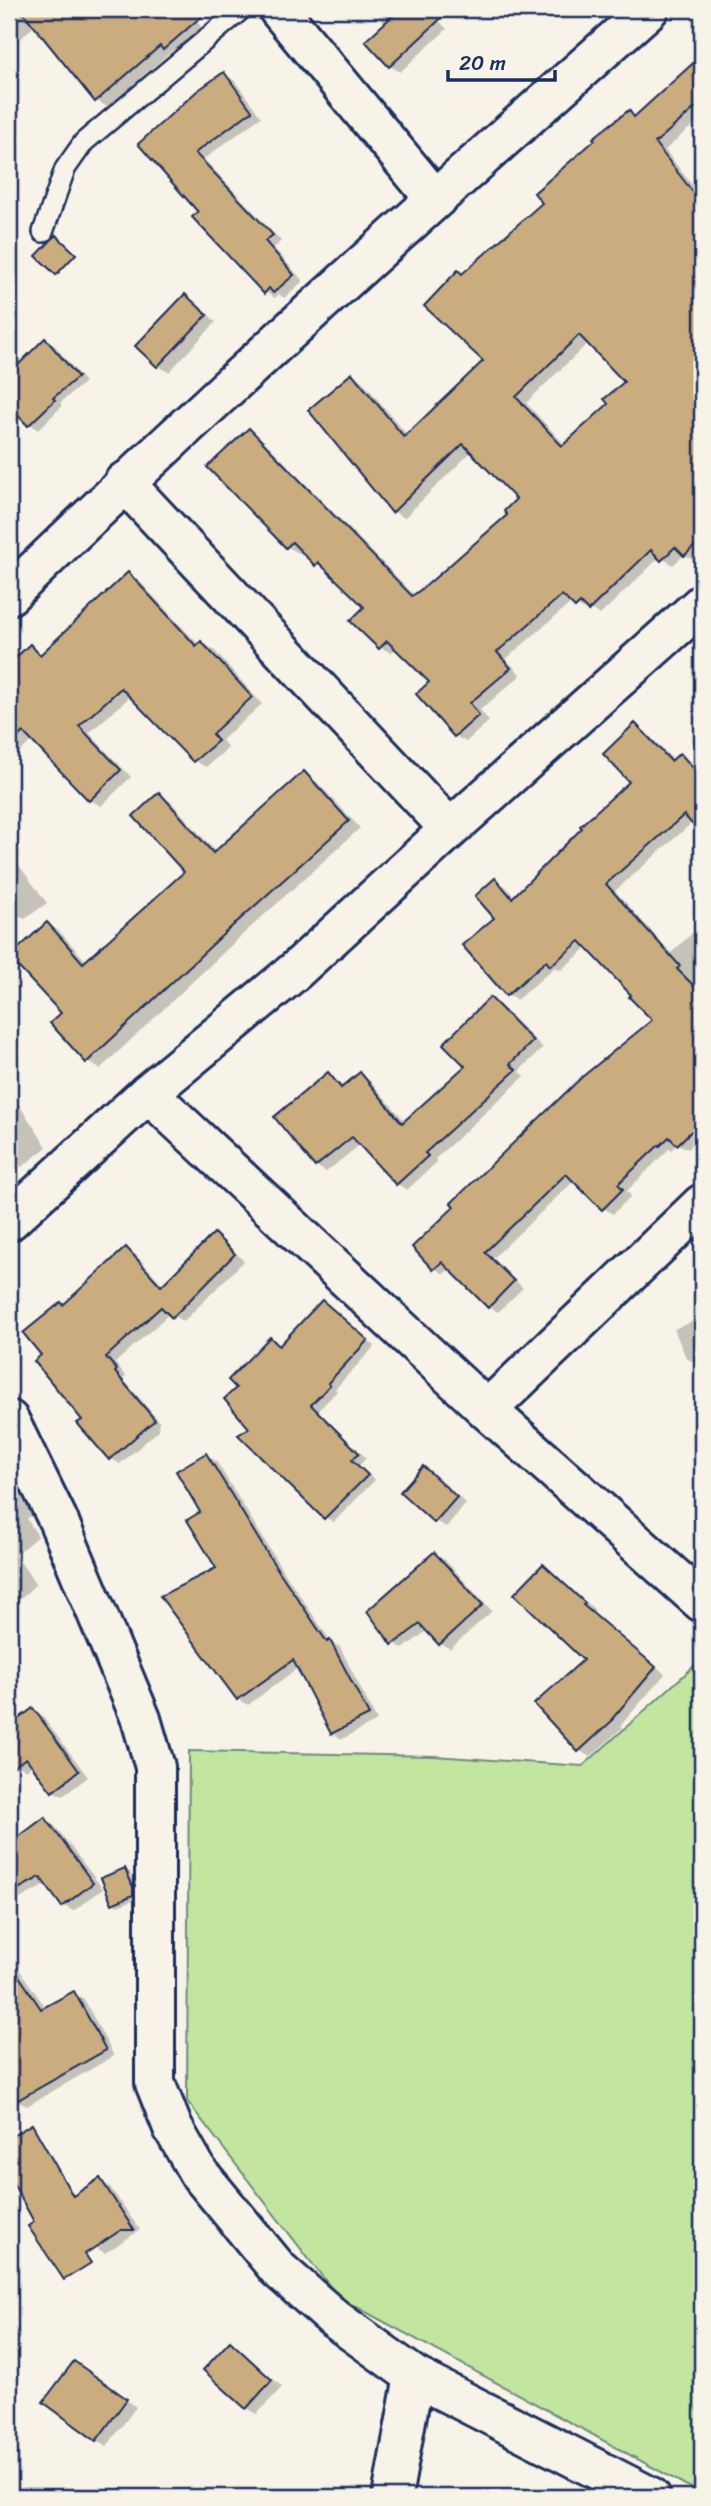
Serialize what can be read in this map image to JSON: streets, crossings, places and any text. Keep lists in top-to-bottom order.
{
  "scale_bar": "20 m"
}
